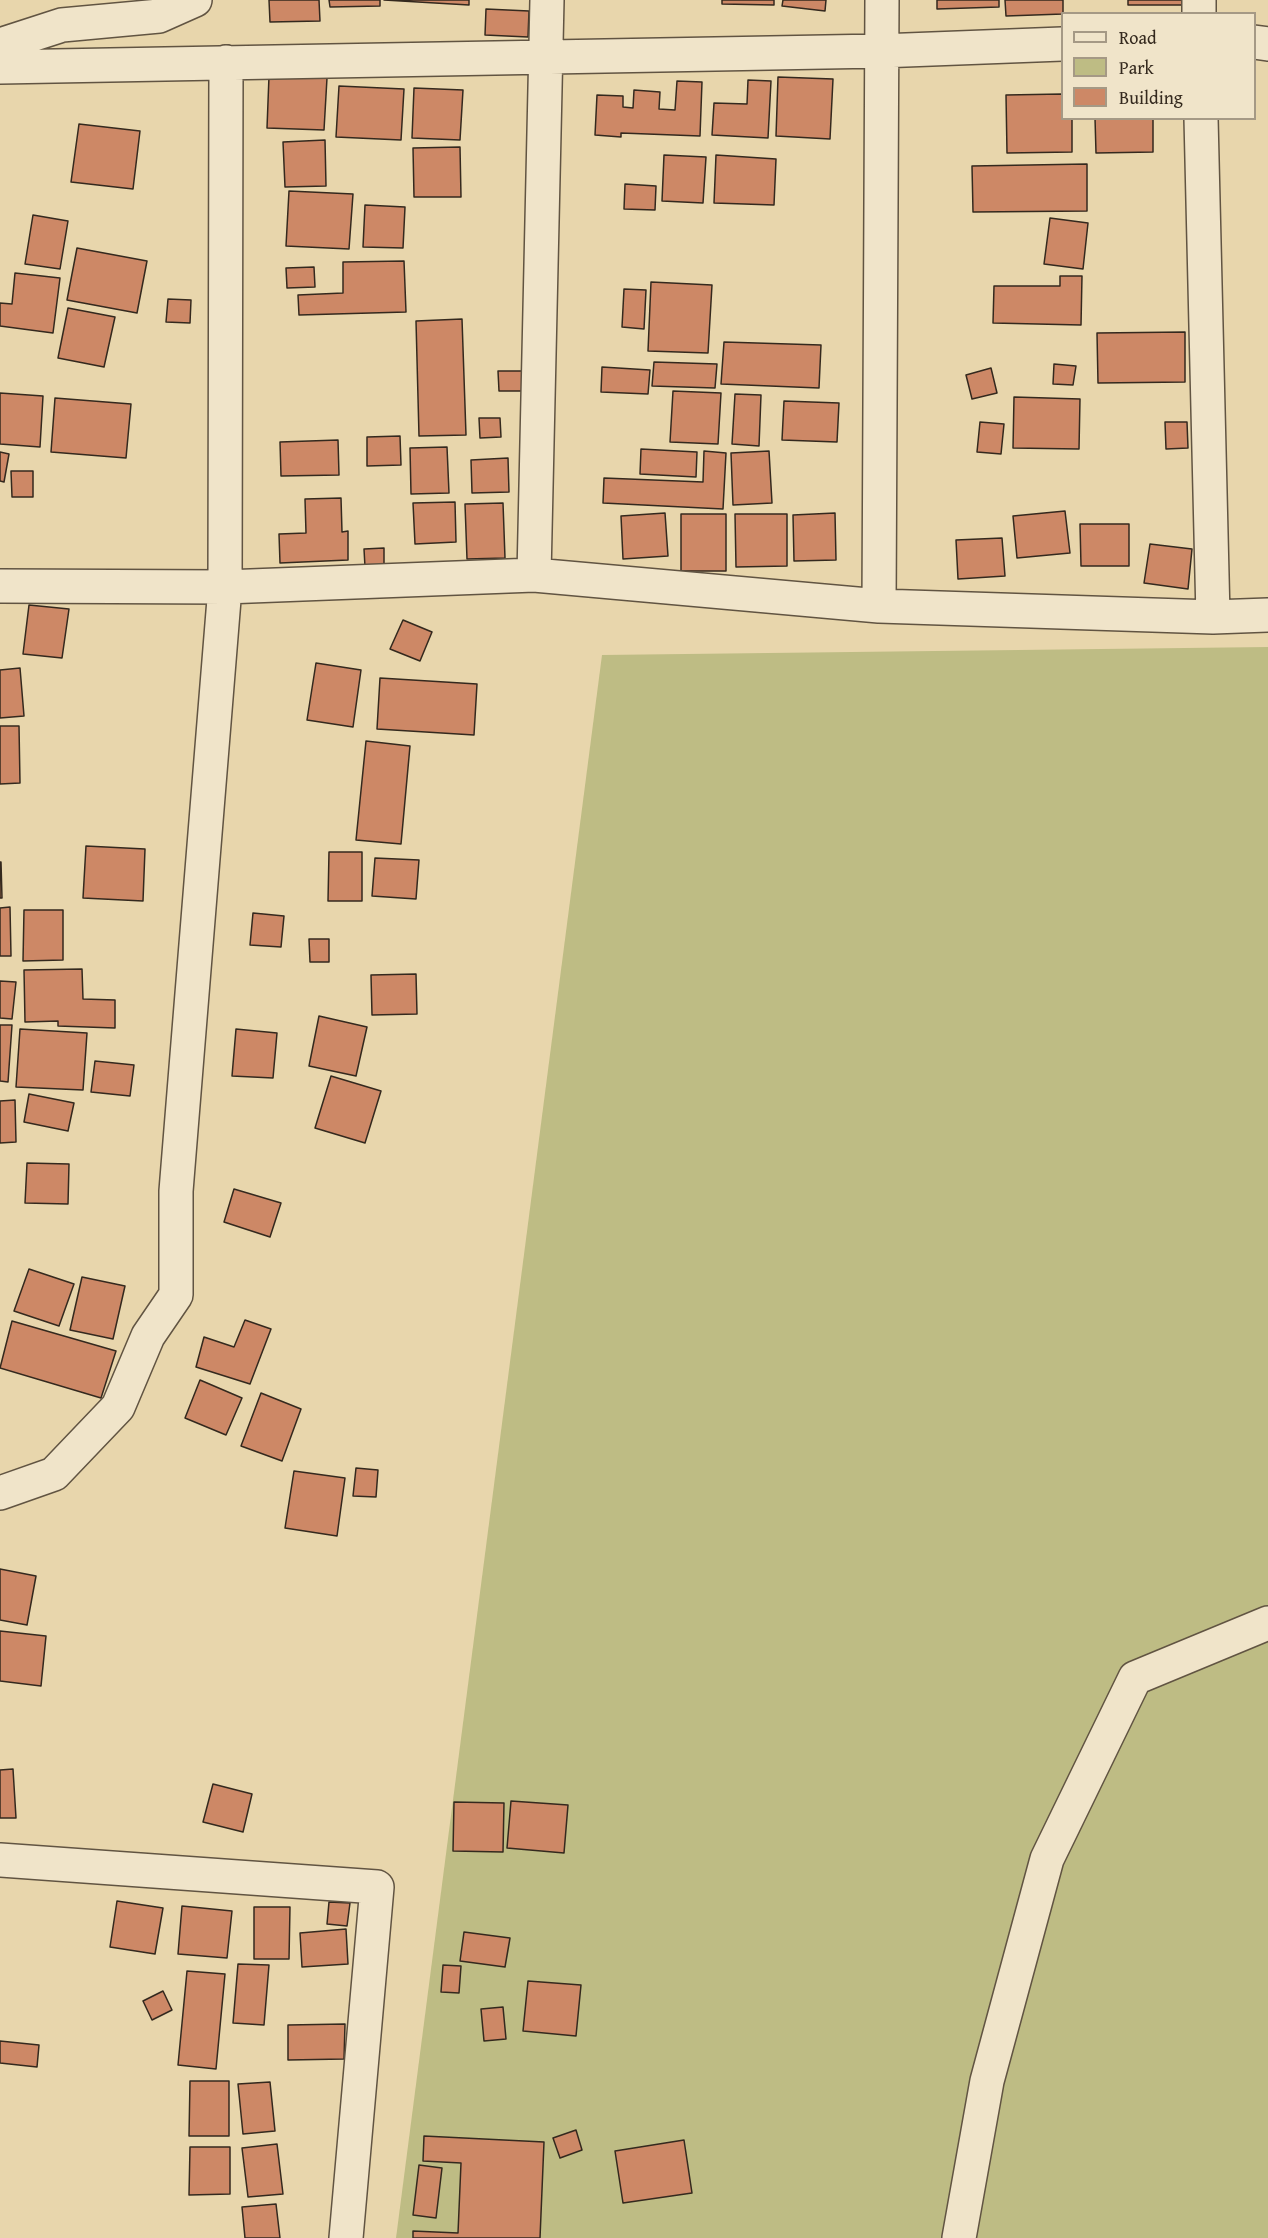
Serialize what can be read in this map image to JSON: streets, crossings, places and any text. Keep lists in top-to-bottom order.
{
  "legend": ["Road", "Park", "Building"]
}
